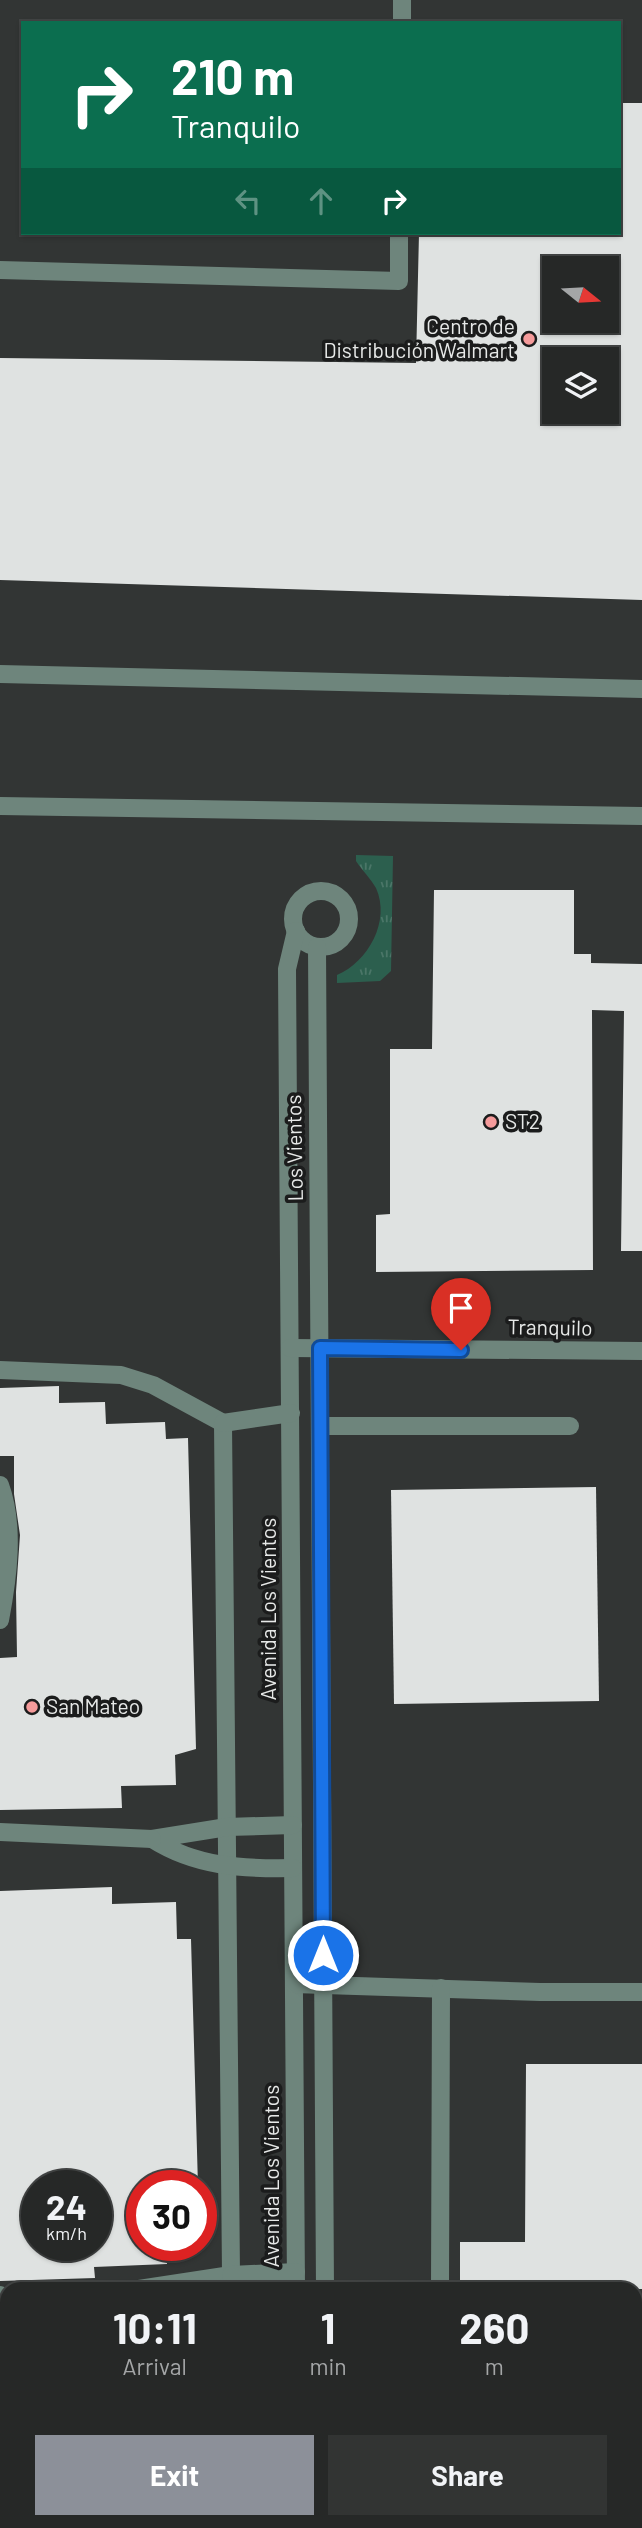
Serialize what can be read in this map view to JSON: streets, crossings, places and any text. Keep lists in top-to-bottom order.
{
  "streets": {
    "street": ["Los Vientos", "Tranquilo", "Avenida Los Vientos"]
  },
  "crossings": [
    ["Los Vientos", "Tranquilo"],
    ["Los Vientos", "Avenida Los Vientos"],
    ["Tranquilo", "Avenida Los Vientos"]
  ],
  "places": ["Centro de Distribución Walmart", "ST2", "San Mateo"],
  "north": "right",
  "page": {
    "turn": ["210 m", "Tranquilo"],
    "speed": "24 km/h",
    "limit": "30",
    "eta": [
      "10:11",
      "Arrival",
      "1",
      "min",
      "260",
      "m"
    ],
    "buttons": ["Exit", "Share"]
  }
}
